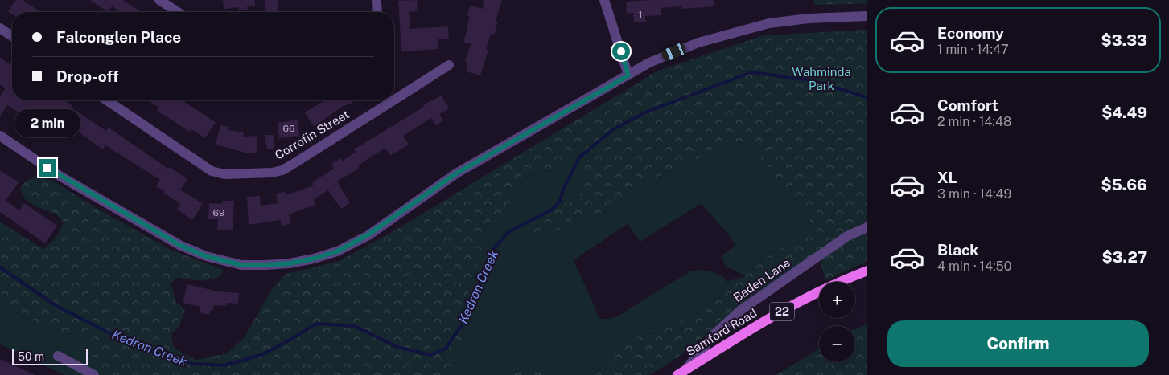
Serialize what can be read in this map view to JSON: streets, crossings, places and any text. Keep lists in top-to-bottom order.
{
  "streets": {
    "main road": ["22", "Samford Road"],
    "street": ["Corrofin Street", "Baden Lane"]
  },
  "crossings": [
    ["Baden Lane", "Samford Road"]
  ],
  "water": ["Kedron Creek"],
  "parks": ["Wahminda Park"],
  "house_numbers": ["1", "66", "69"],
  "scale_bar": "50 m",
  "page": {
    "list": [
      {
        "name": "Economy",
        "note": "1 min · 14:47",
        "value": "$3.33"
      },
      {
        "name": "Comfort",
        "note": "2 min · 14:48",
        "value": "$4.49"
      },
      {
        "name": "XL",
        "note": "3 min · 14:49",
        "value": "$5.66"
      },
      {
        "name": "Black",
        "note": "4 min · 14:50",
        "value": "$3.27"
      }
    ],
    "banner": ["Falconglen Place", "Drop-off"],
    "bubble": "2 min",
    "map_buttons": ["+", "−"],
    "buttons": "Confirm",
    "scale": "50 m"
  }
}
